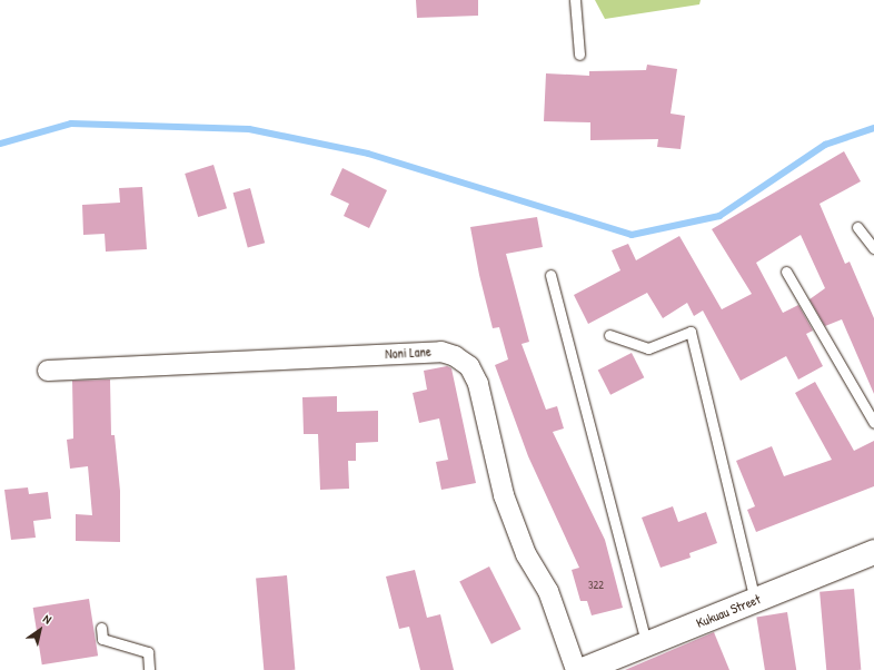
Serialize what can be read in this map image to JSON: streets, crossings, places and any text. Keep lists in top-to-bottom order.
{
  "streets": {
    "street": ["Noni Lane", "Kukuau Street"]
  },
  "house_numbers": ["322"],
  "north": "top right"
}
